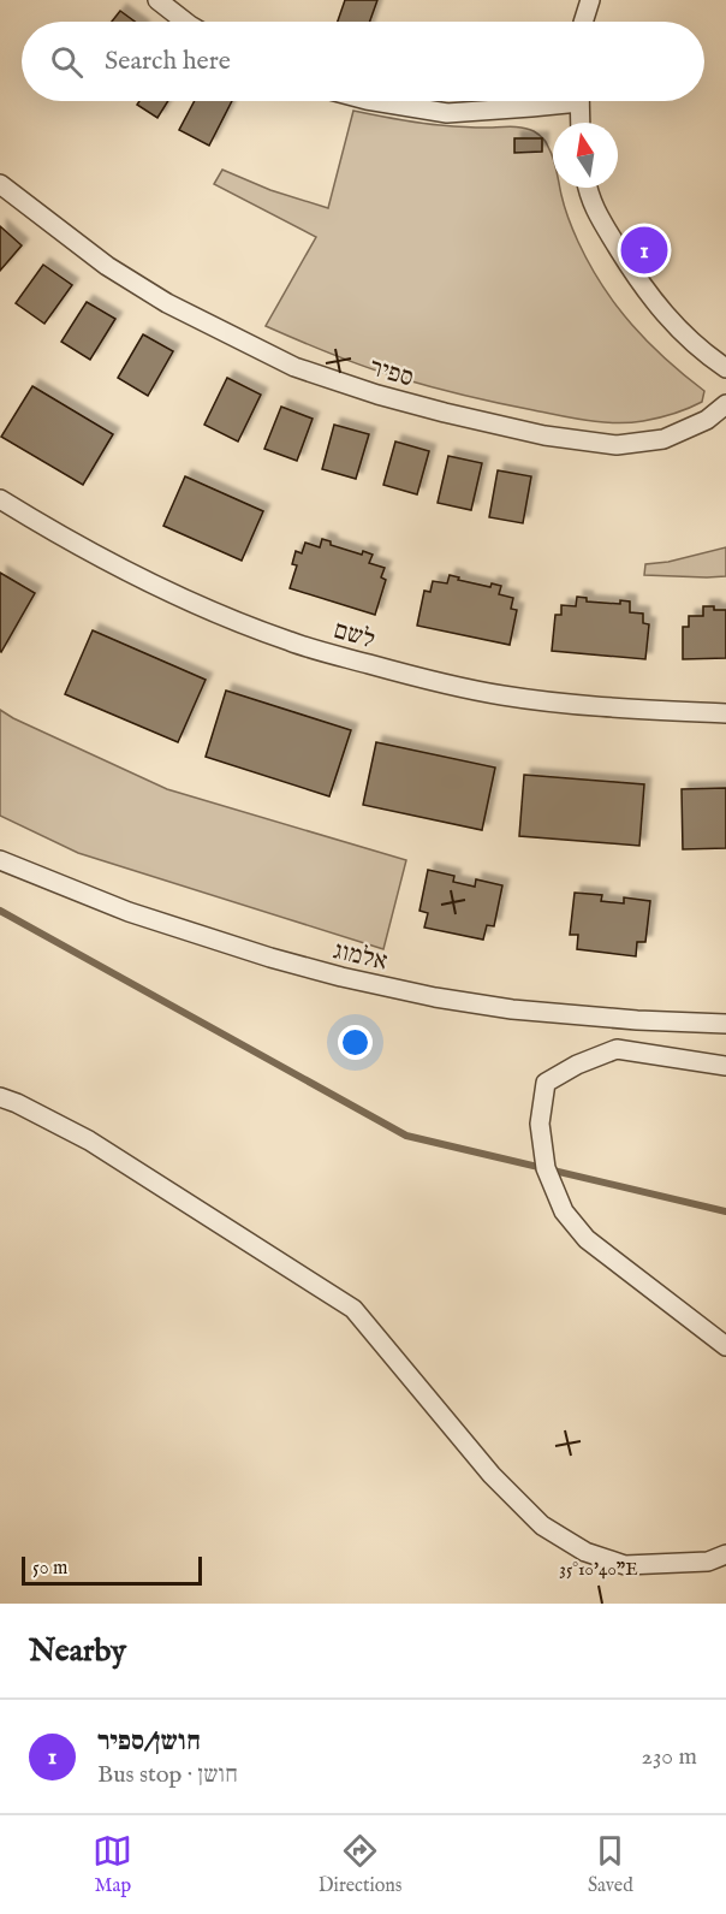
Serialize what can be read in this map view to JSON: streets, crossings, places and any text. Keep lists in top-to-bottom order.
{
  "streets": {
    "street": ["ספיר", "לשם", "אלמוג"]
  },
  "scale_bar": "50 m",
  "north": "top",
  "page": {
    "search": "Search here",
    "pins": "1",
    "scale": "50 m",
    "heading": "Nearby",
    "list": [
      {
        "mark": "1",
        "name": "חושן/ספיר",
        "note": "Bus stop · חושן",
        "value": "230 m"
      }
    ],
    "nav": ["Map", "Directions", "Saved"]
  },
  "coordinates": ["35°10'40\"E"]
}
